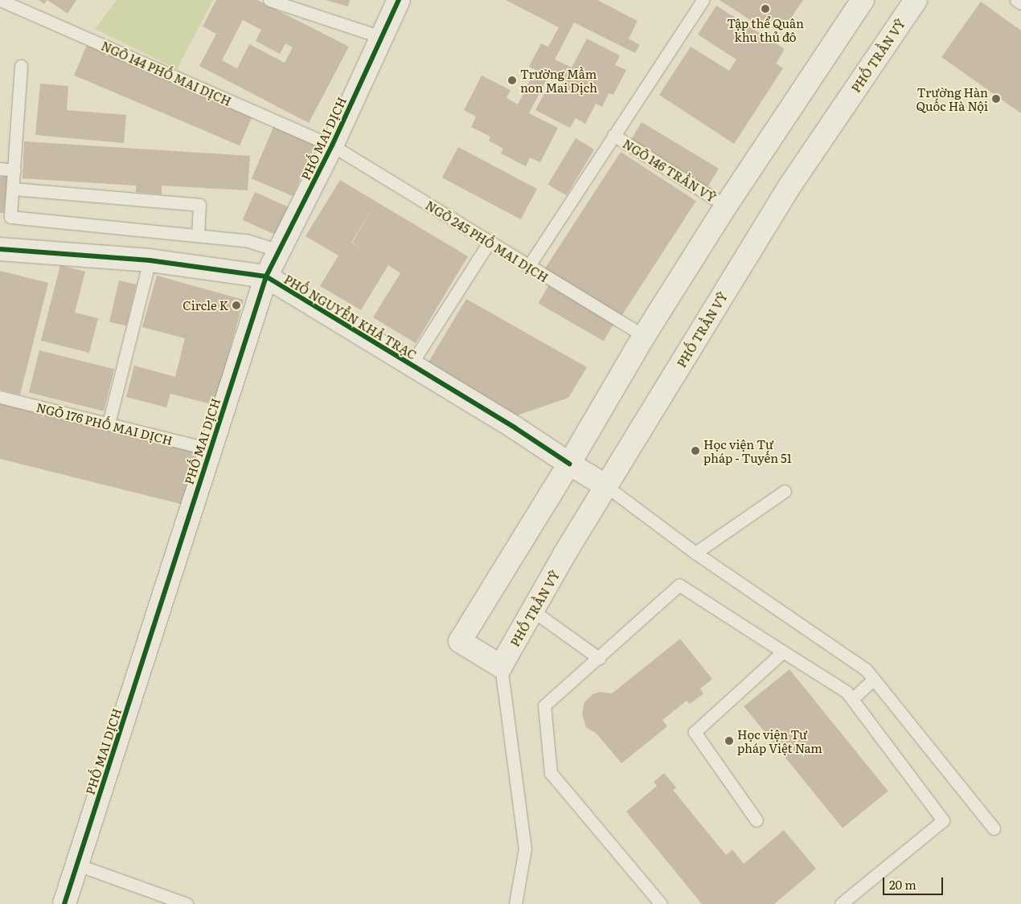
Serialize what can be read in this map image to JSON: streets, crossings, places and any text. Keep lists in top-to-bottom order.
{
  "streets": {
    "main road": ["PHỐ TRẦN VỸ", "PHỐ MAI DỊCH", "PHỐ NGUYỄN KHẢ TRẠC"],
    "lane": [
      "NGÕ 144 PHỐ MAI DỊCH",
      "NGÕ 146 TRẦN VỸ",
      "NGÕ 245 PHỐ MAI DỊCH",
      "NGÕ 176 PHỐ MAI DỊCH"
    ]
  },
  "crossings": [
    ["PHỐ TRẦN VỸ", "PHỐ NGUYỄN KHẢ TRẠC"],
    ["NGÕ 144 PHỐ MAI DỊCH", "PHỐ MAI DỊCH"],
    ["NGÕ 144 PHỐ MAI DỊCH", "NGÕ 245 PHỐ MAI DỊCH"],
    ["PHỐ MAI DỊCH", "NGÕ 245 PHỐ MAI DỊCH"],
    ["PHỐ MAI DỊCH", "PHỐ NGUYỄN KHẢ TRẠC"],
    ["PHỐ MAI DỊCH", "NGÕ 176 PHỐ MAI DỊCH"]
  ],
  "places": [
    "Tập thể Quân khu thủ đô",
    "Trường Mầm non Mai Dịch",
    "Trường Hàn Quốc Hà Nội",
    "Circle K",
    "Học viện Tư pháp - Tuyến 51",
    "Học viện Tư pháp Việt Nam"
  ],
  "scale_bar": "20 m"
}
